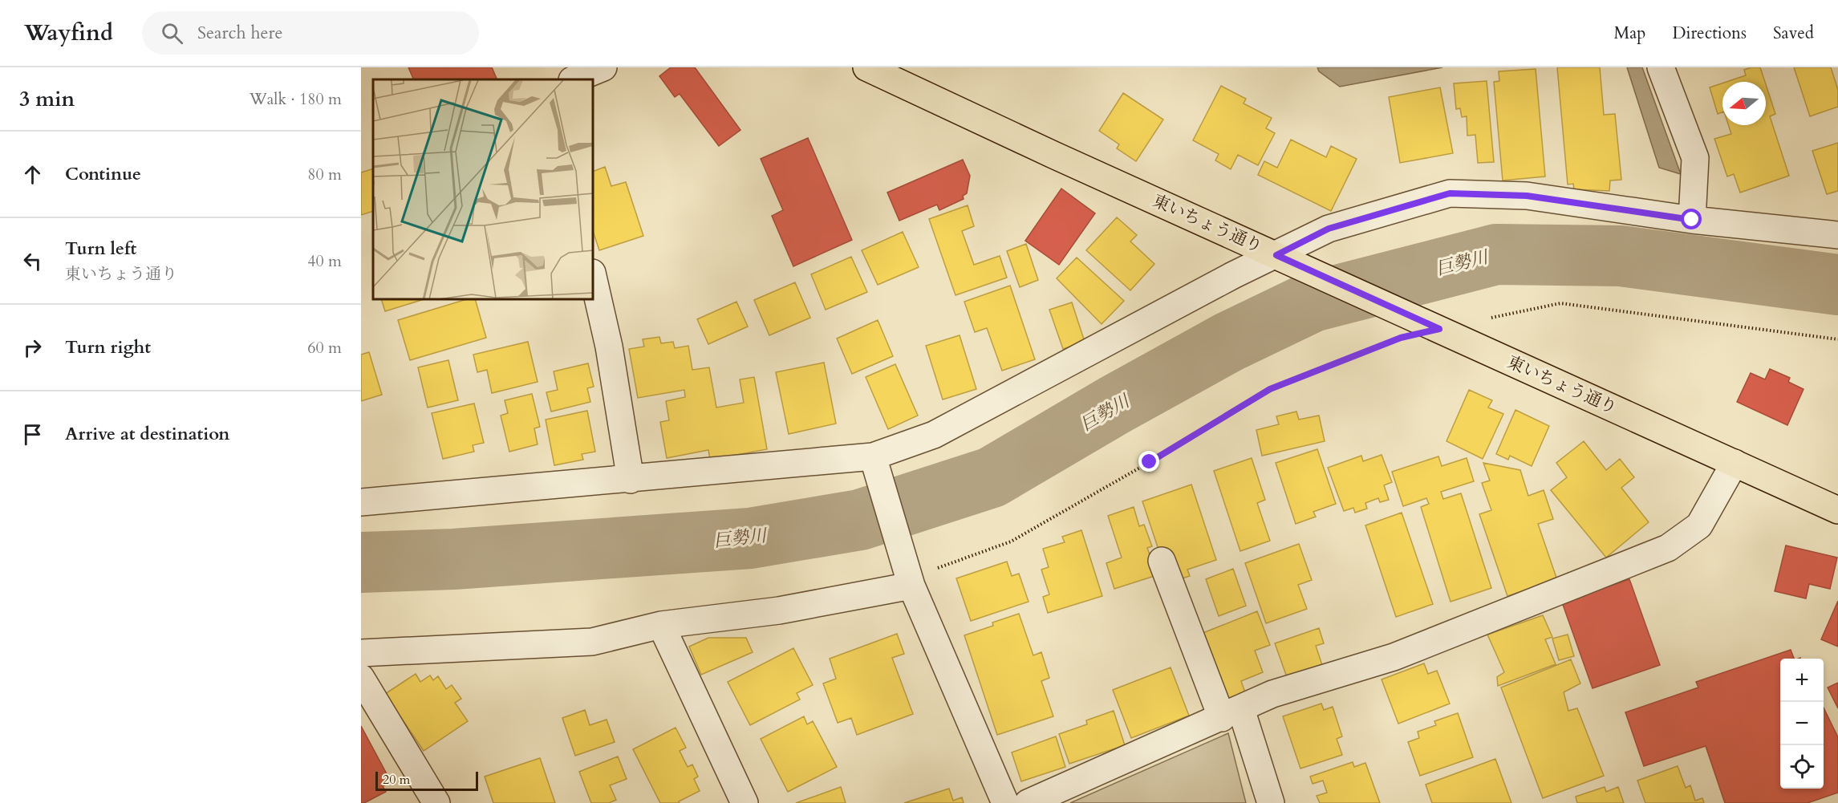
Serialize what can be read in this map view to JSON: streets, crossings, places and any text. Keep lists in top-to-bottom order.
{
  "streets": {
    "main road": ["東いちょう通り"]
  },
  "water": ["巨勢川"],
  "scale_bar": "20 m",
  "north": "left",
  "page": {
    "header": "Wayfind",
    "search": "Search here",
    "nav": ["Map", "Directions", "Saved"],
    "heading": ["3 min", "Walk · 180 m"],
    "list": [
      ["Continue", "80 m"],
      ["Turn left", "東いちょう通り", "40 m"],
      ["Turn right", "60 m"],
      "Arrive at destination"
    ],
    "map_buttons": ["+", "−"],
    "scale": "20 m"
  }
}
